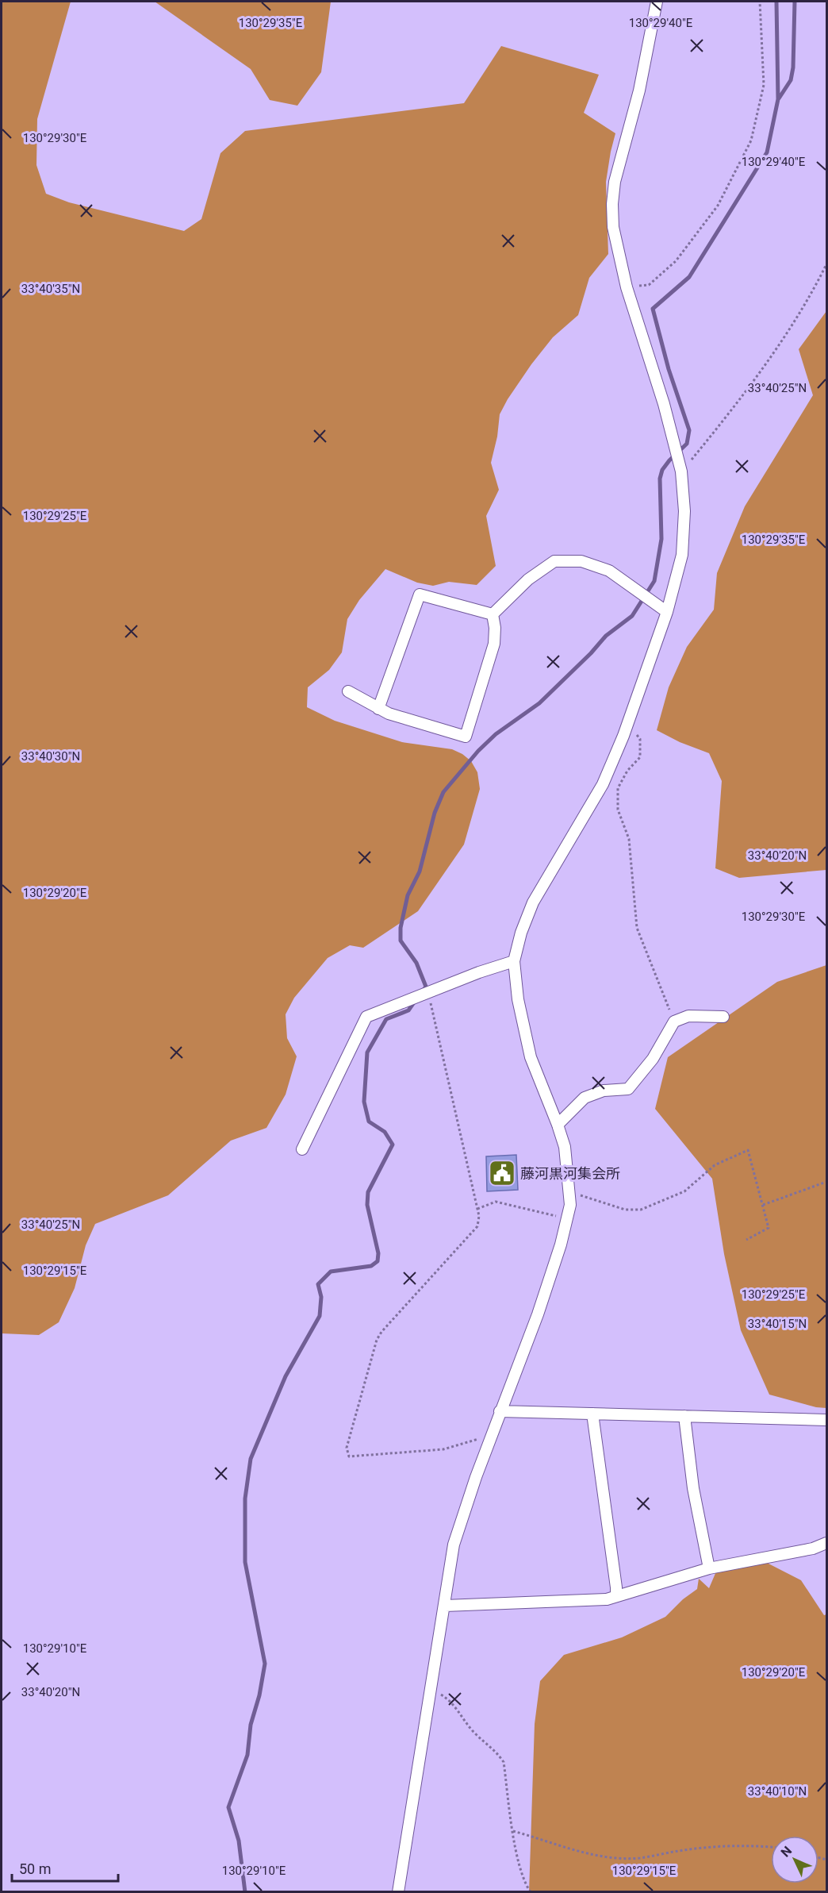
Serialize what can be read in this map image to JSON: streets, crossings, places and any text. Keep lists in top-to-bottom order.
{
  "places": {
    "public building": ["藤河黒河集会所"]
  },
  "scale_bar": "50 m",
  "north": "top left",
  "coordinates": [
    "130°29'35\"E",
    "130°29'40\"E",
    "130°29'30\"E",
    "33°40'35\"N",
    "33°40'25\"N",
    "130°29'25\"E",
    "33°40'30\"N",
    "33°40'20\"N",
    "130°29'20\"E",
    "130°29'15\"E",
    "33°40'15\"N",
    "130°29'10\"E",
    "33°40'10\"N"
  ]
}
